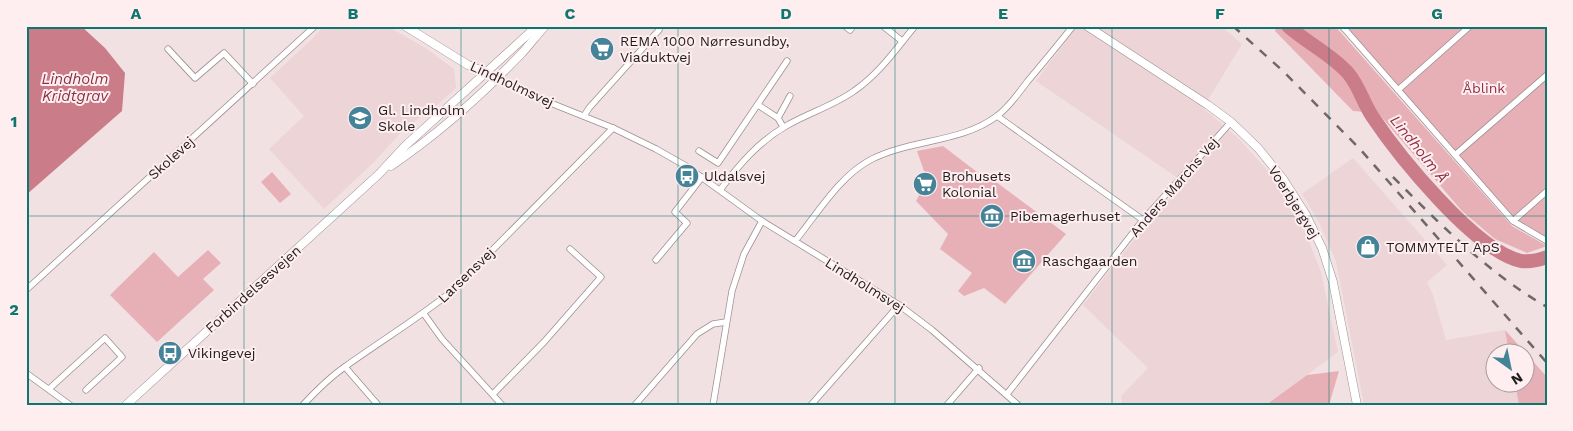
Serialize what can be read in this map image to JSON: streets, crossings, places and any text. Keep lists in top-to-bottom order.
{
  "streets": {
    "street": [
      "Lindholmsvej",
      "Skolevej",
      "Anders Mørchs Vej",
      "Voerbjergvej",
      "Larsensvej",
      "Forbindelsesvejen"
    ]
  },
  "crossings": [
    ["Lindholmsvej", "Anders Mørchs Vej"],
    ["Lindholmsvej", "Larsensvej"],
    ["Lindholmsvej", "Forbindelsesvejen"],
    ["Anders Mørchs Vej", "Voerbjergvej"]
  ],
  "water": ["Lindholm Kridtgrav", "Lindholm Å"],
  "parks": ["Åblink"],
  "places": {
    "supermarket": ["REMA 1000 Nørresundby, Viaduktvej", "Brohusets Kolonial"],
    "school or university": ["Gl. Lindholm Skole"],
    "bus stop": ["Uldalsvej", "Vikingevej"],
    "museum": ["Pibemagerhuset", "Raschgaarden"],
    "shop": ["TOMMYTELT ApS"]
  },
  "north": "bottom right",
  "grid": {
    "columns": [
      "A",
      "B",
      "C",
      "D",
      "E",
      "F",
      "G"
    ],
    "rows": ["1", "2"]
  }
}
